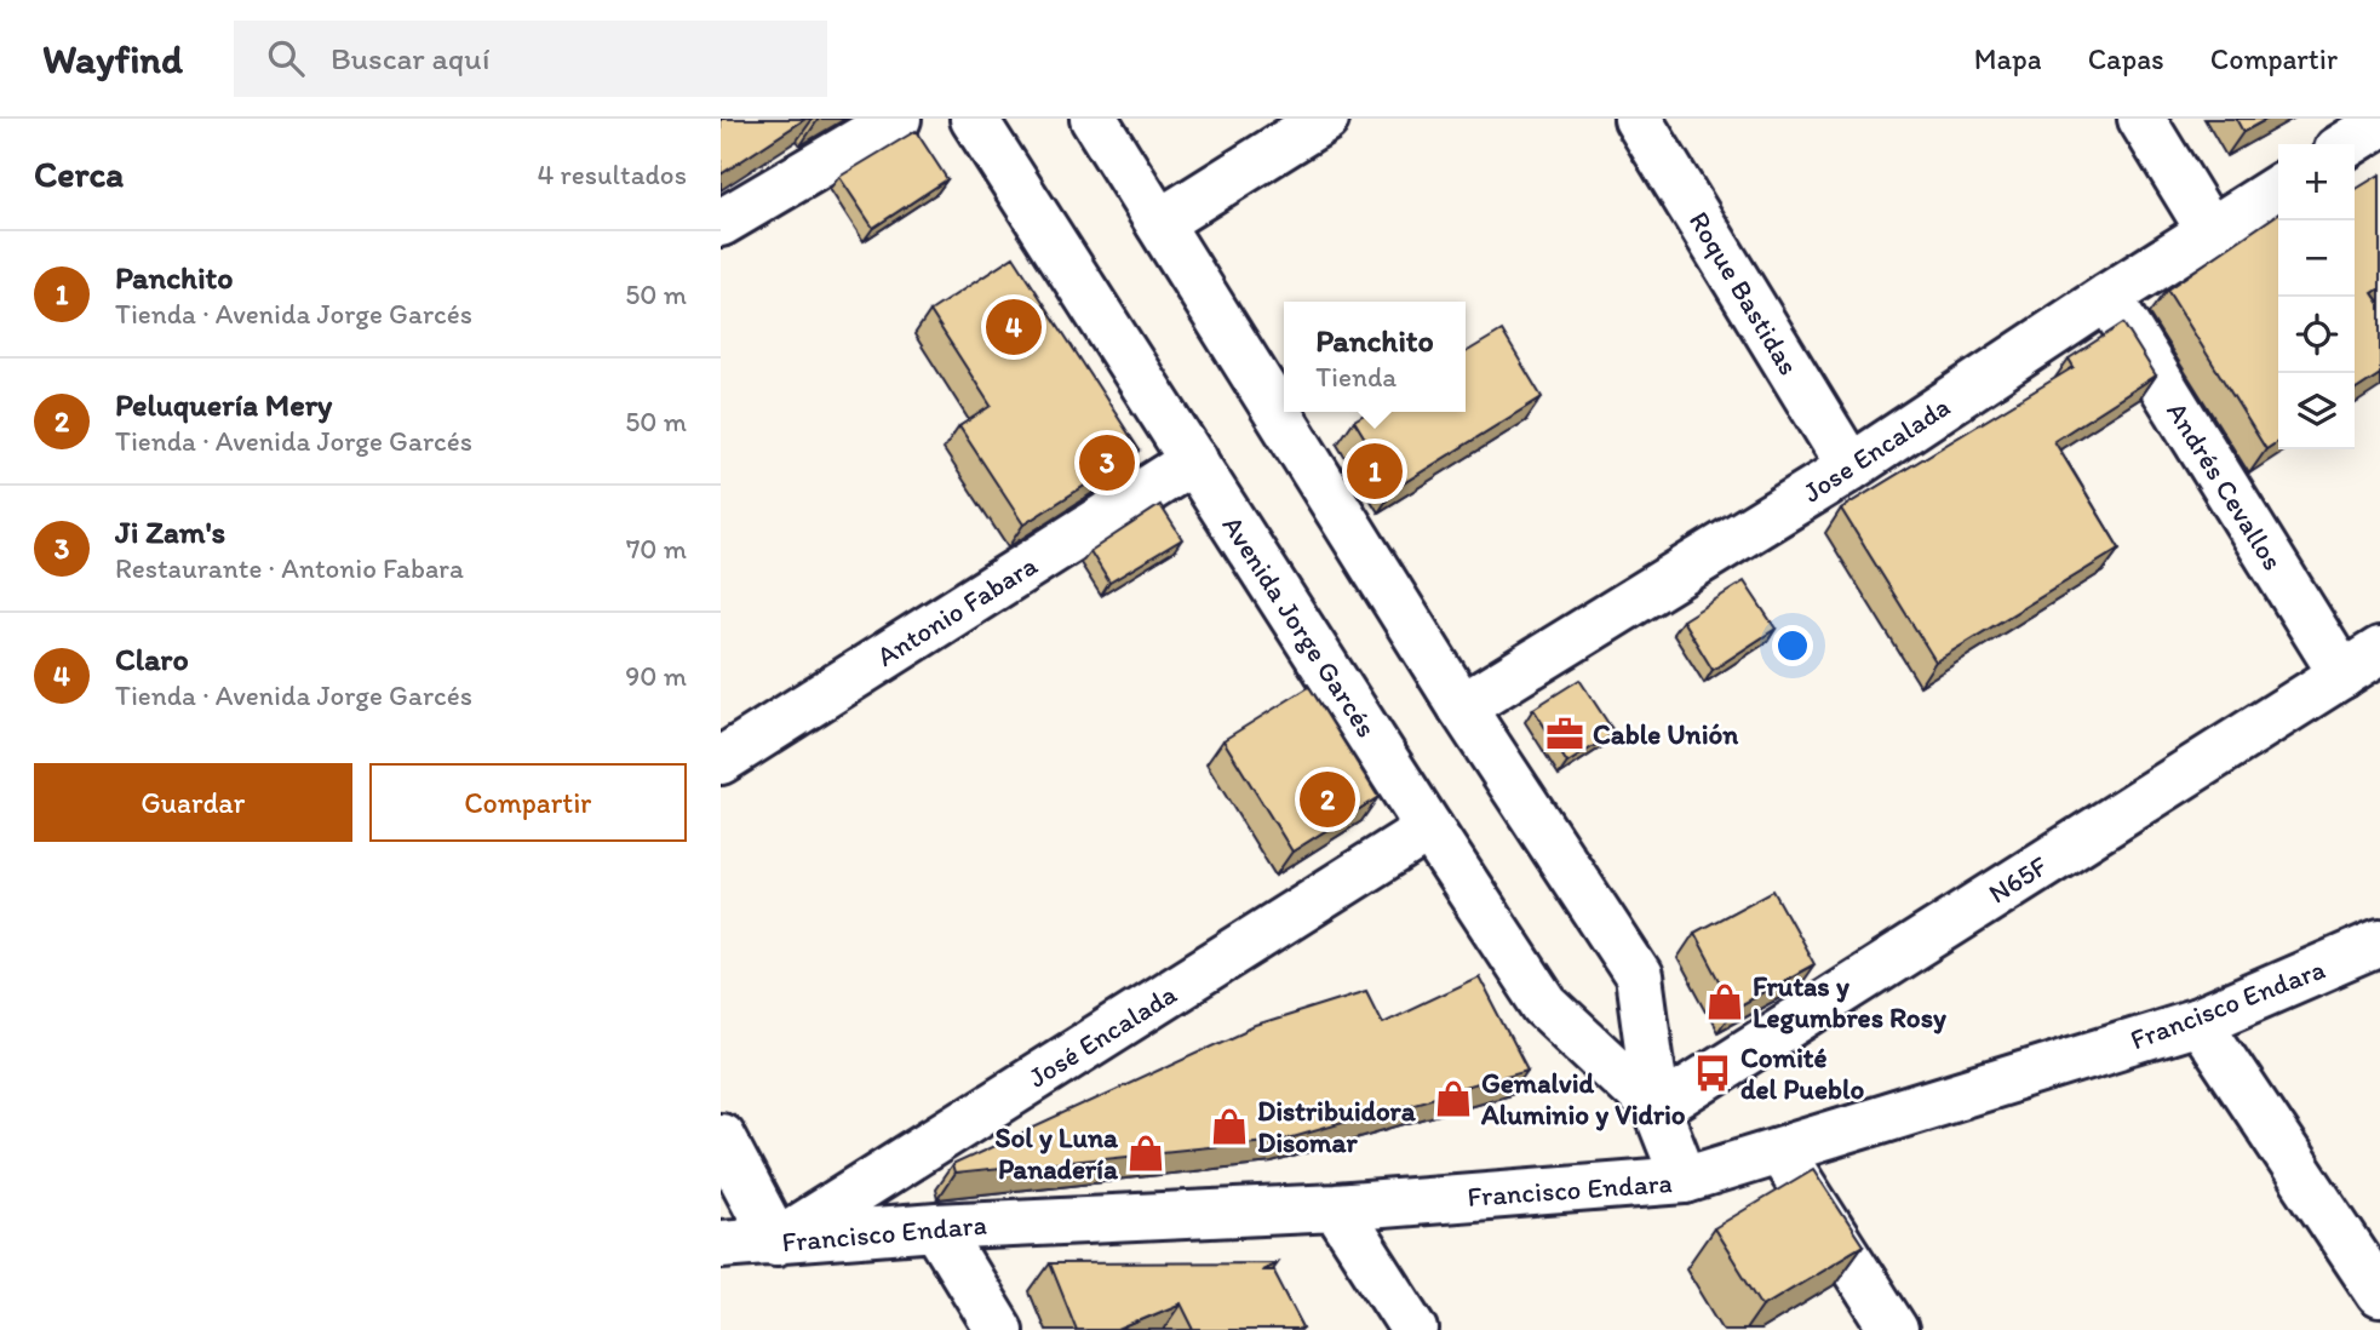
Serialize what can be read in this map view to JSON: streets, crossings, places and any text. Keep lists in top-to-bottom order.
{
  "streets": {
    "street": [
      "Roque Bastidas",
      "Jose Encalada",
      "Andrés Cevallos",
      "Antonio Fabara",
      "Avenida Jorge Garcés",
      "N65F",
      "Francisco Endara",
      "José Encalada"
    ]
  },
  "crossings": [
    ["Roque Bastidas", "Jose Encalada"],
    ["Jose Encalada", "Andrés Cevallos"],
    ["Jose Encalada", "Avenida Jorge Garcés"],
    ["Andrés Cevallos", "N65F"],
    ["Antonio Fabara", "Avenida Jorge Garcés"],
    ["Avenida Jorge Garcés", "N65F"],
    ["Avenida Jorge Garcés", "Francisco Endara"],
    ["Avenida Jorge Garcés", "José Encalada"],
    ["Francisco Endara", "José Encalada"]
  ],
  "places": {
    "office": ["Cable Unión"],
    "shop": [
      "Frutas y Legumbres Rosy",
      "Gemalvid Aluminio y Vidrio",
      "Distribuidora Disomar",
      "Sol y Luna Panadería"
    ],
    "bus stop": ["Comité del Pueblo"]
  },
  "page": {
    "header": "Wayfind",
    "search": "Buscar aquí",
    "nav": ["Mapa", "Capas", "Compartir"],
    "heading": ["Cerca", "4 resultados"],
    "map_buttons": ["+", "−"],
    "list": [
      {
        "mark": "1",
        "name": "Panchito",
        "note": "Tienda · Avenida Jorge Garcés",
        "value": "50 m"
      },
      {
        "mark": "2",
        "name": "Peluquería Mery",
        "note": "Tienda · Avenida Jorge Garcés",
        "value": "50 m"
      },
      {
        "mark": "3",
        "name": "Ji Zam's",
        "note": "Restaurante · Antonio Fabara",
        "value": "70 m"
      },
      {
        "mark": "4",
        "name": "Claro",
        "note": "Tienda · Avenida Jorge Garcés",
        "value": "90 m"
      }
    ],
    "pins": [
      "4",
      "3",
      "1",
      "2"
    ],
    "popup": ["Panchito", "Tienda"],
    "buttons": ["Guardar", "Compartir"]
  }
}
